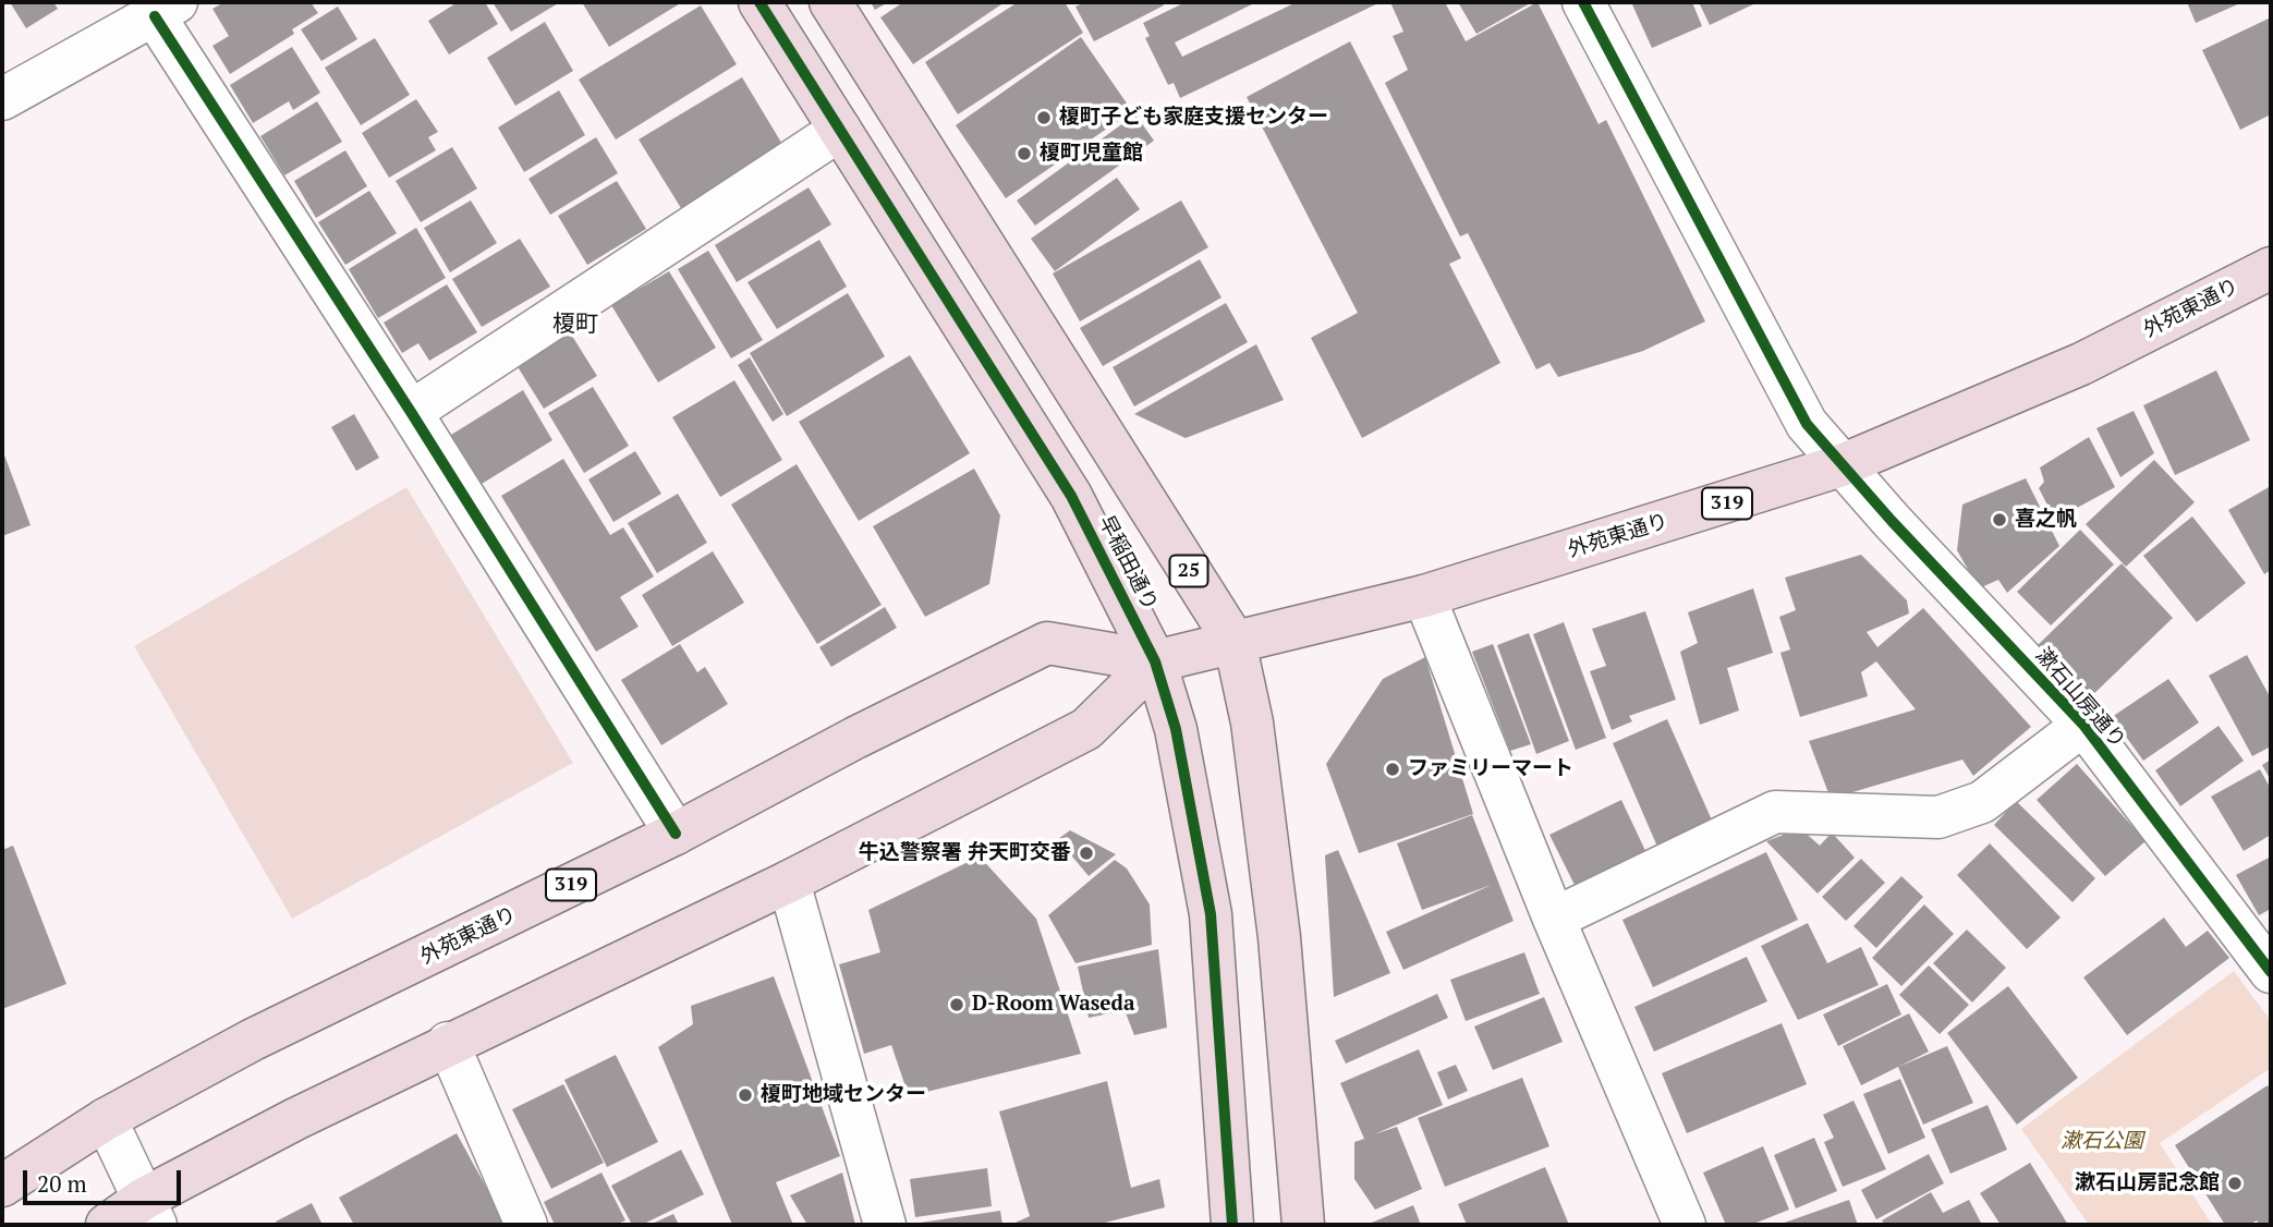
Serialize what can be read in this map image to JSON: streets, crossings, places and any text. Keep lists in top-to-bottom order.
{
  "streets": {
    "main road": [
      "外苑東通り",
      "319",
      "早稲田通り",
      "25"
    ],
    "street": ["漱石山房通り"]
  },
  "crossings": [
    ["外苑東通り", "早稲田通り"],
    ["外苑東通り", "漱石山房通り"]
  ],
  "districts": ["榎町"],
  "parks": ["漱石公園"],
  "places": [
    "榎町子ども家庭支援センター",
    "榎町児童館",
    "喜之帆",
    "ファミリーマート",
    "牛込警察署 弁天町交番",
    "D-Room Waseda",
    "榎町地域センター",
    "漱石山房記念館"
  ],
  "scale_bar": "20 m"
}
